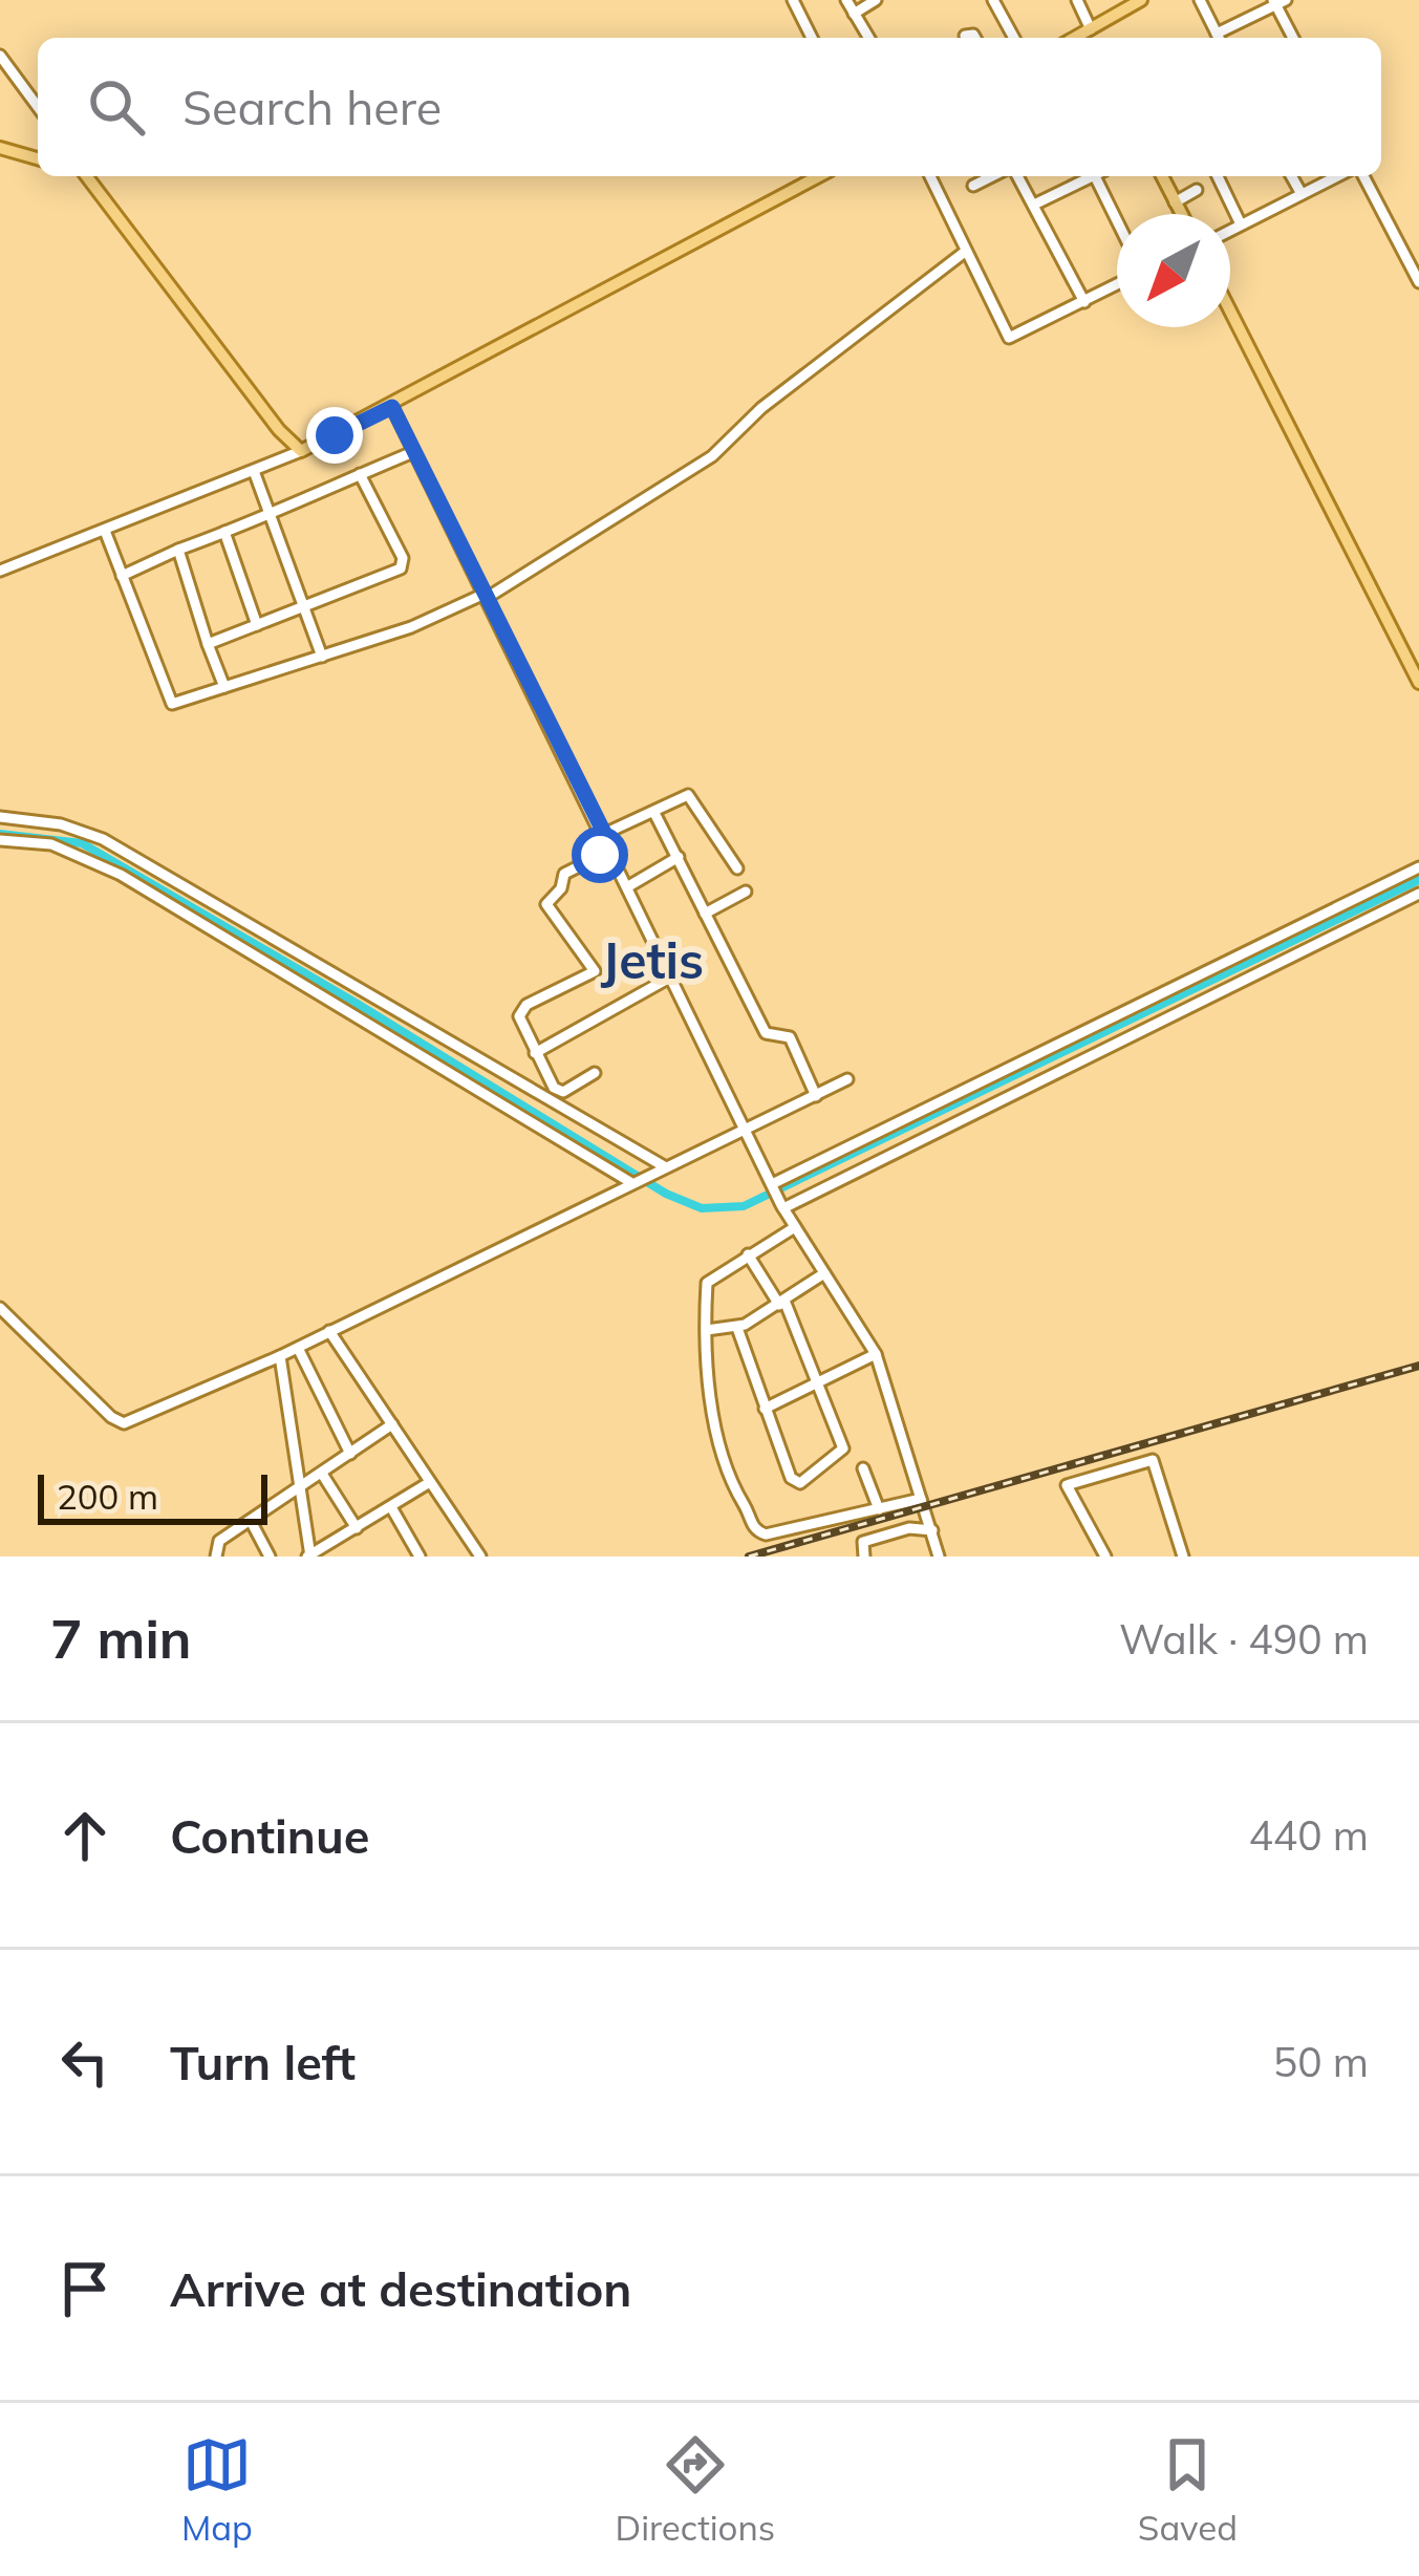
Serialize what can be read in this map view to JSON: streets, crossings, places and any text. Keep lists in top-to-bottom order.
{
  "districts": ["Jetis"],
  "scale_bar": "200 m",
  "north": "bottom left",
  "page": {
    "search": "Search here",
    "scale": "200 m",
    "heading": ["7 min", "Walk · 490 m"],
    "list": [
      ["Continue", "440 m"],
      ["Turn left", "50 m"],
      "Arrive at destination"
    ],
    "nav": ["Map", "Directions", "Saved"]
  }
}
